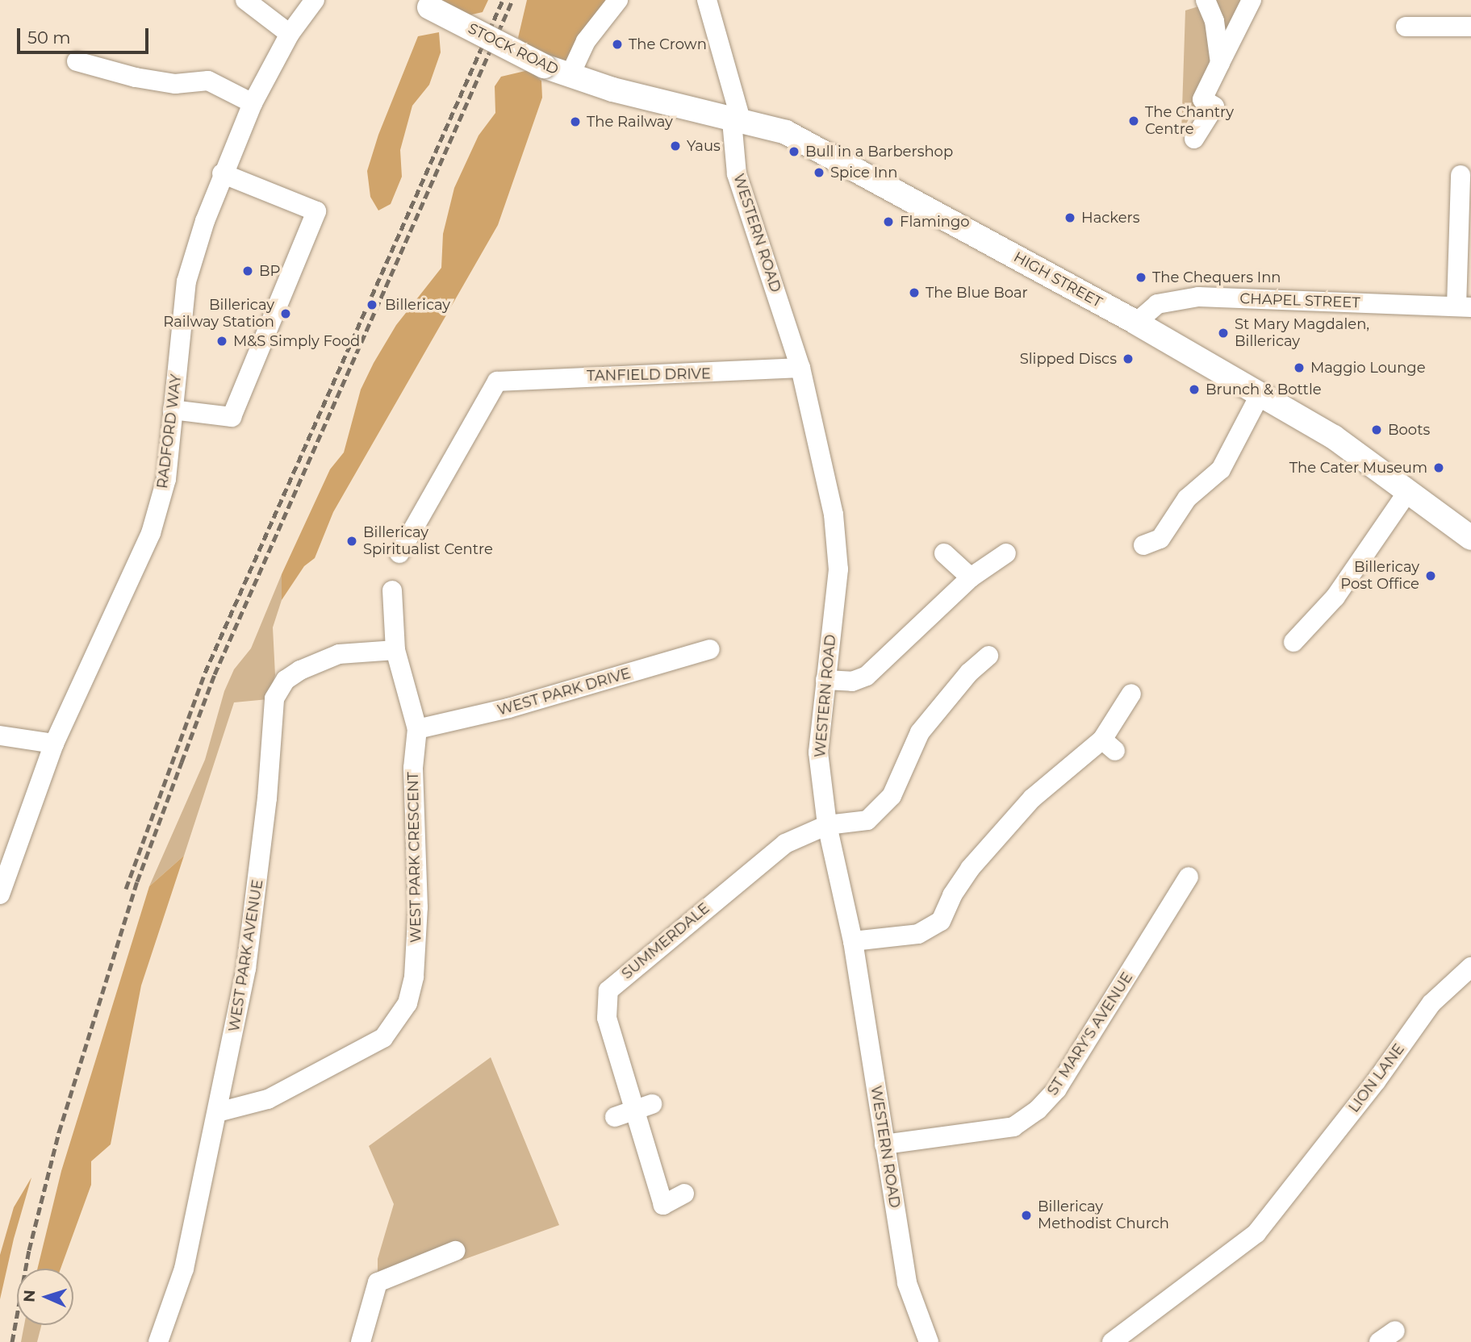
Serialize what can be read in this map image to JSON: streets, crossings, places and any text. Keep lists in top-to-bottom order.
{
  "streets": {
    "main road": ["STOCK ROAD", "HIGH STREET"],
    "street": [
      "WESTERN ROAD",
      "CHAPEL STREET",
      "TANFIELD DRIVE",
      "RADFORD WAY",
      "WEST PARK DRIVE",
      "WEST PARK CRESCENT",
      "SUMMERDALE",
      "WEST PARK AVENUE",
      "ST MARY'S AVENUE",
      "LION LANE"
    ]
  },
  "crossings": [
    ["STOCK ROAD", "HIGH STREET"],
    ["WESTERN ROAD", "HIGH STREET"],
    ["WESTERN ROAD", "TANFIELD DRIVE"],
    ["WESTERN ROAD", "SUMMERDALE"],
    ["WESTERN ROAD", "ST MARY'S AVENUE"],
    ["HIGH STREET", "CHAPEL STREET"],
    ["WEST PARK DRIVE", "WEST PARK CRESCENT"],
    ["WEST PARK CRESCENT", "WEST PARK AVENUE"]
  ],
  "places": [
    "The Crown",
    "The Chantry Centre",
    "The Railway",
    "Yaus",
    "Bull in a Barbershop",
    "Spice Inn",
    "Hackers",
    "Flamingo",
    "BP",
    "The Chequers Inn",
    "The Blue Boar",
    "Billericay",
    "Billericay Railway Station",
    "St Mary Magdalen, Billericay",
    "M&S Simply Food",
    "Slipped Discs",
    "Maggio Lounge",
    "Brunch & Bottle",
    "Boots",
    "The Cater Museum",
    "Billericay Spiritualist Centre",
    "Billericay Post Office",
    "Billericay Methodist Church"
  ],
  "scale_bar": "50 m",
  "north": "left"
}
